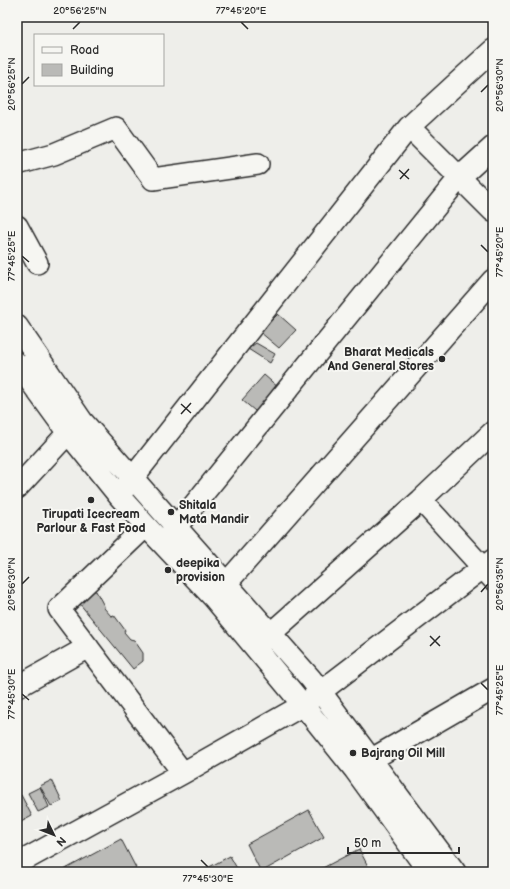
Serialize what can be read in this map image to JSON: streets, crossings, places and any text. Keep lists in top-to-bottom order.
{
  "places": [
    "Bharat Medicals And General Stores",
    "Tirupati Icecream Parlour & Fast Food",
    "Shitala Mata Mandir",
    "deepika provision",
    "Bajrang Oil Mill"
  ],
  "legend": ["Road", "Building"],
  "scale_bar": "50 m",
  "north": "bottom right",
  "coordinates": [
    "20°56'25\"N",
    "77°45'20\"E",
    "20°56'30\"N",
    "77°45'25\"E",
    "20°56'35\"N",
    "77°45'30\"E"
  ]
}
